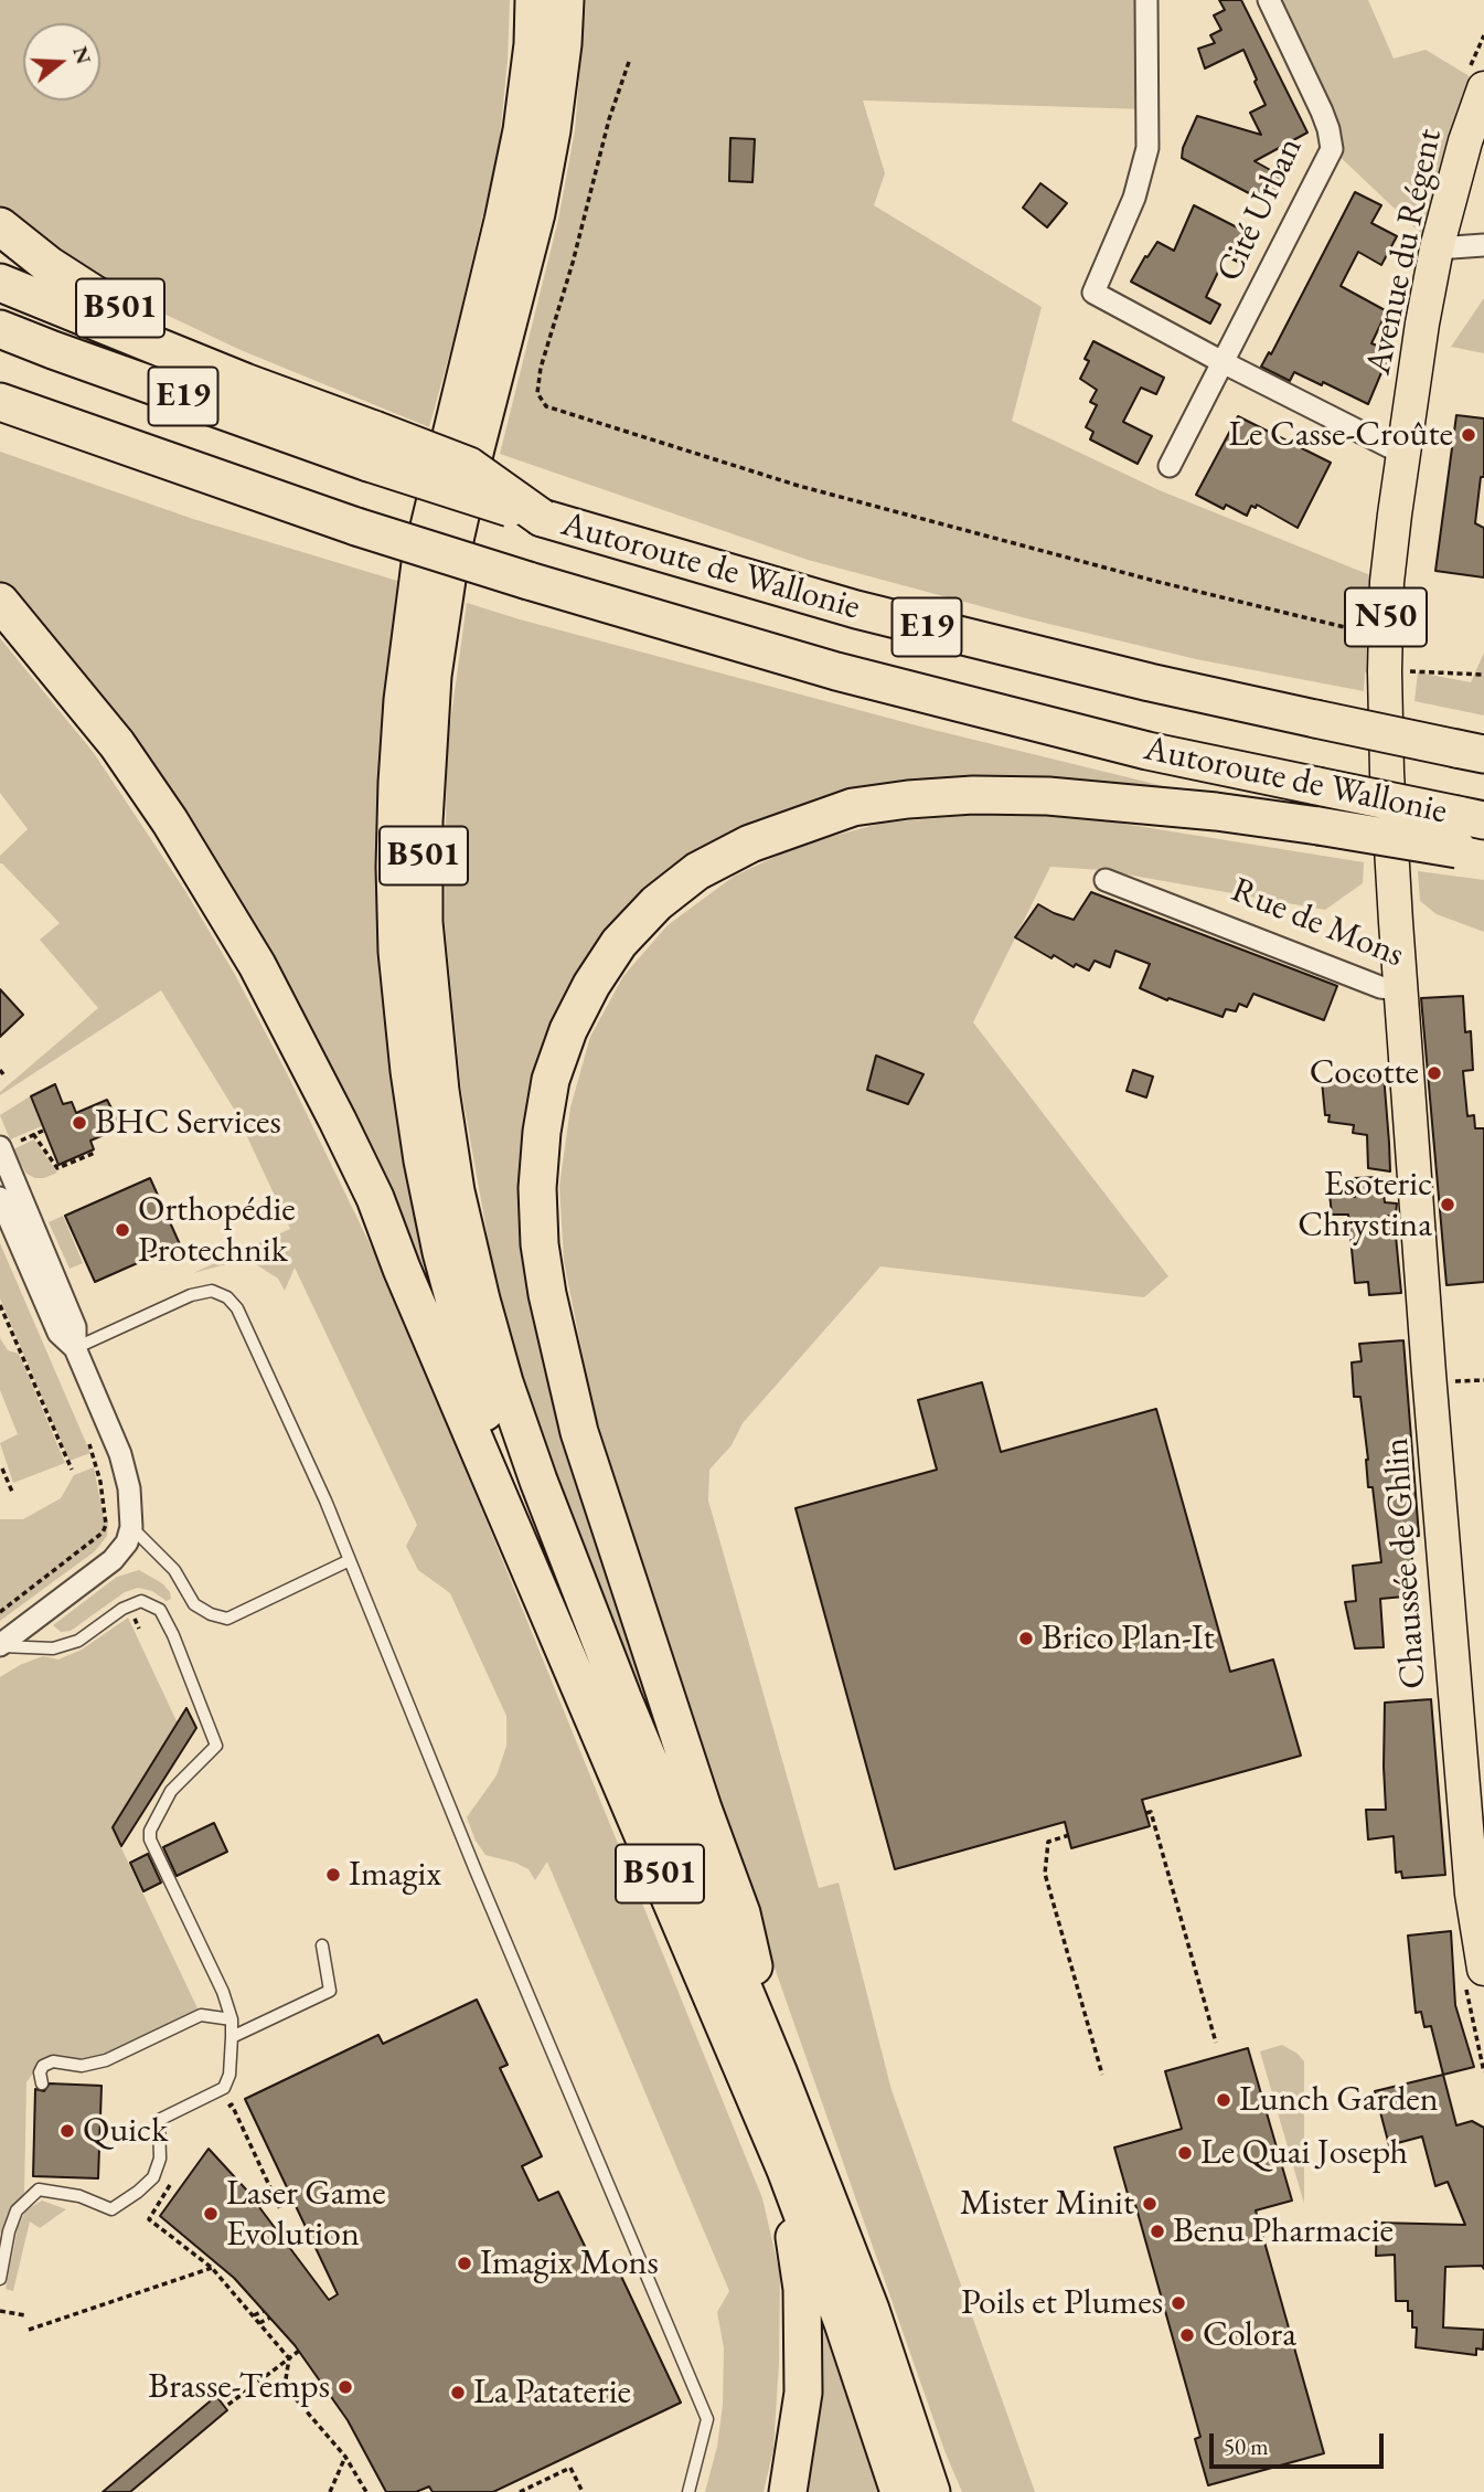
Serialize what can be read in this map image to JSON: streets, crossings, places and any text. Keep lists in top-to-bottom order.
{
  "streets": {
    "highway": ["B501", "E19", "Autoroute de Wallonie"],
    "main road": [
      "Avenue du Régent",
      "N50",
      "Rue de Mons",
      "Chaussée de Ghlin"
    ],
    "street": ["Cité Urban"]
  },
  "crossings": [
    ["Avenue du Régent", "Rue de Mons"],
    ["Rue de Mons", "Chaussée de Ghlin"]
  ],
  "places": [
    "Le Casse-Croûte",
    "Cocotte",
    "BHC Services",
    "Esoteric Chrystina",
    "Orthopédie Protechnik",
    "Brico Plan-It",
    "Imagix",
    "Lunch Garden",
    "Quick",
    "Le Quai Joseph",
    "Mister Minit",
    "Laser Game Evolution",
    "Benu Pharmacie",
    "Imagix Mons",
    "Poils et Plumes",
    "Colora",
    "Brasse-Temps",
    "La Pataterie"
  ],
  "scale_bar": "50 m",
  "north": "right"
}
